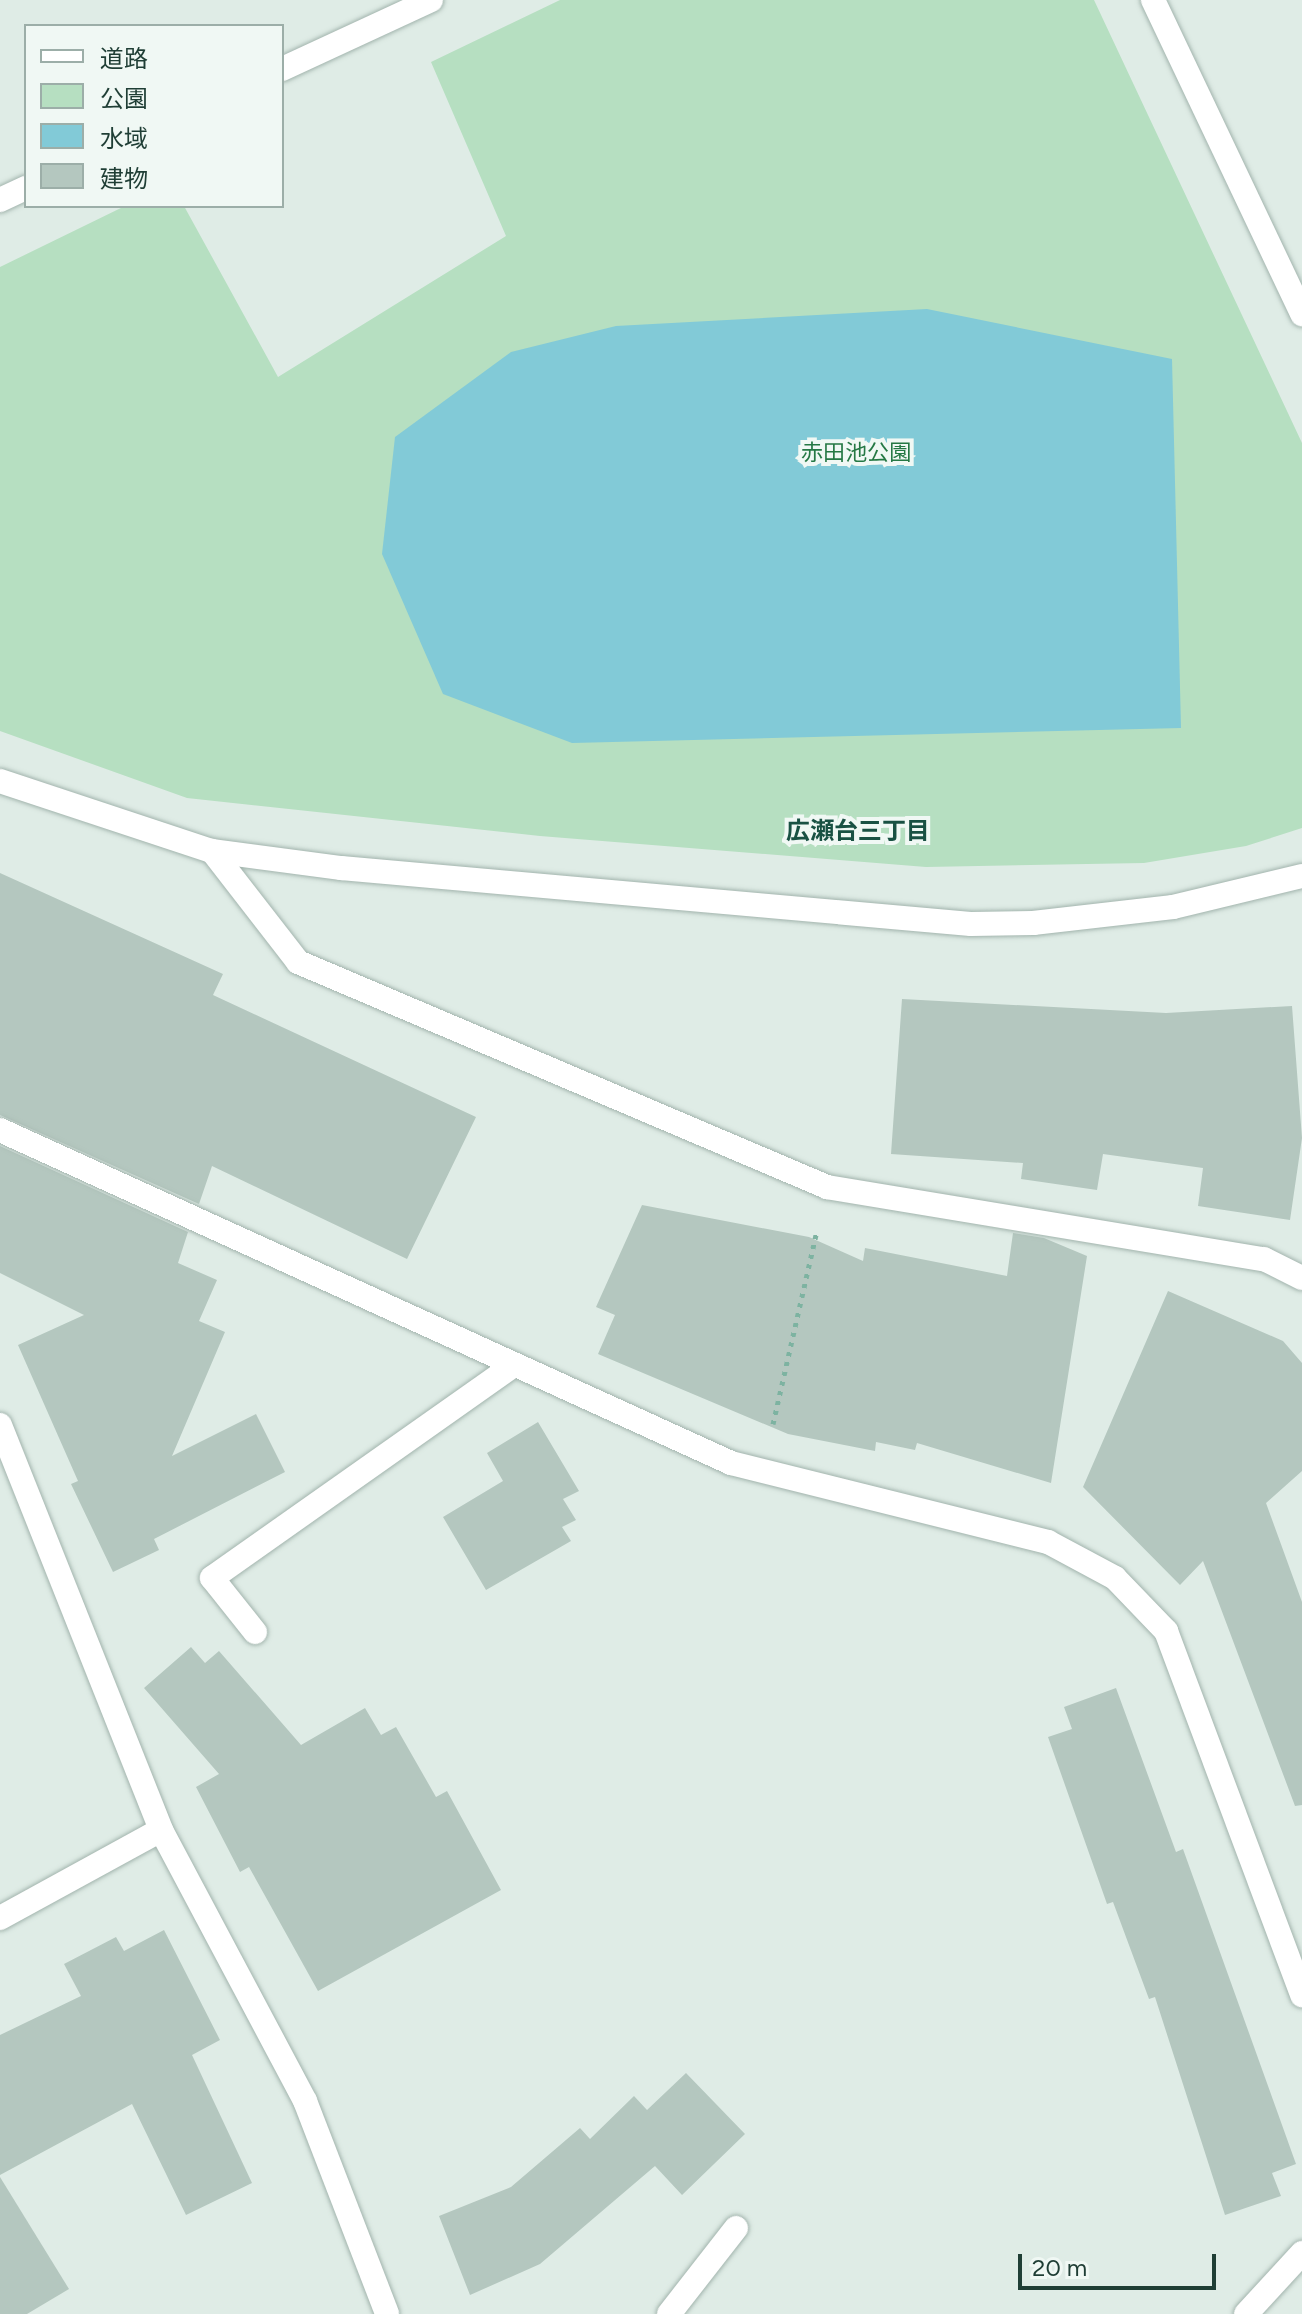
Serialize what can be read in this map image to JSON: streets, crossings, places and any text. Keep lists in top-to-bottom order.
{
  "districts": ["広瀬台三丁目"],
  "parks": ["赤田池公園"],
  "legend": [
    "道路",
    "公園",
    "水域",
    "建物"
  ],
  "scale_bar": "20 m"
}
